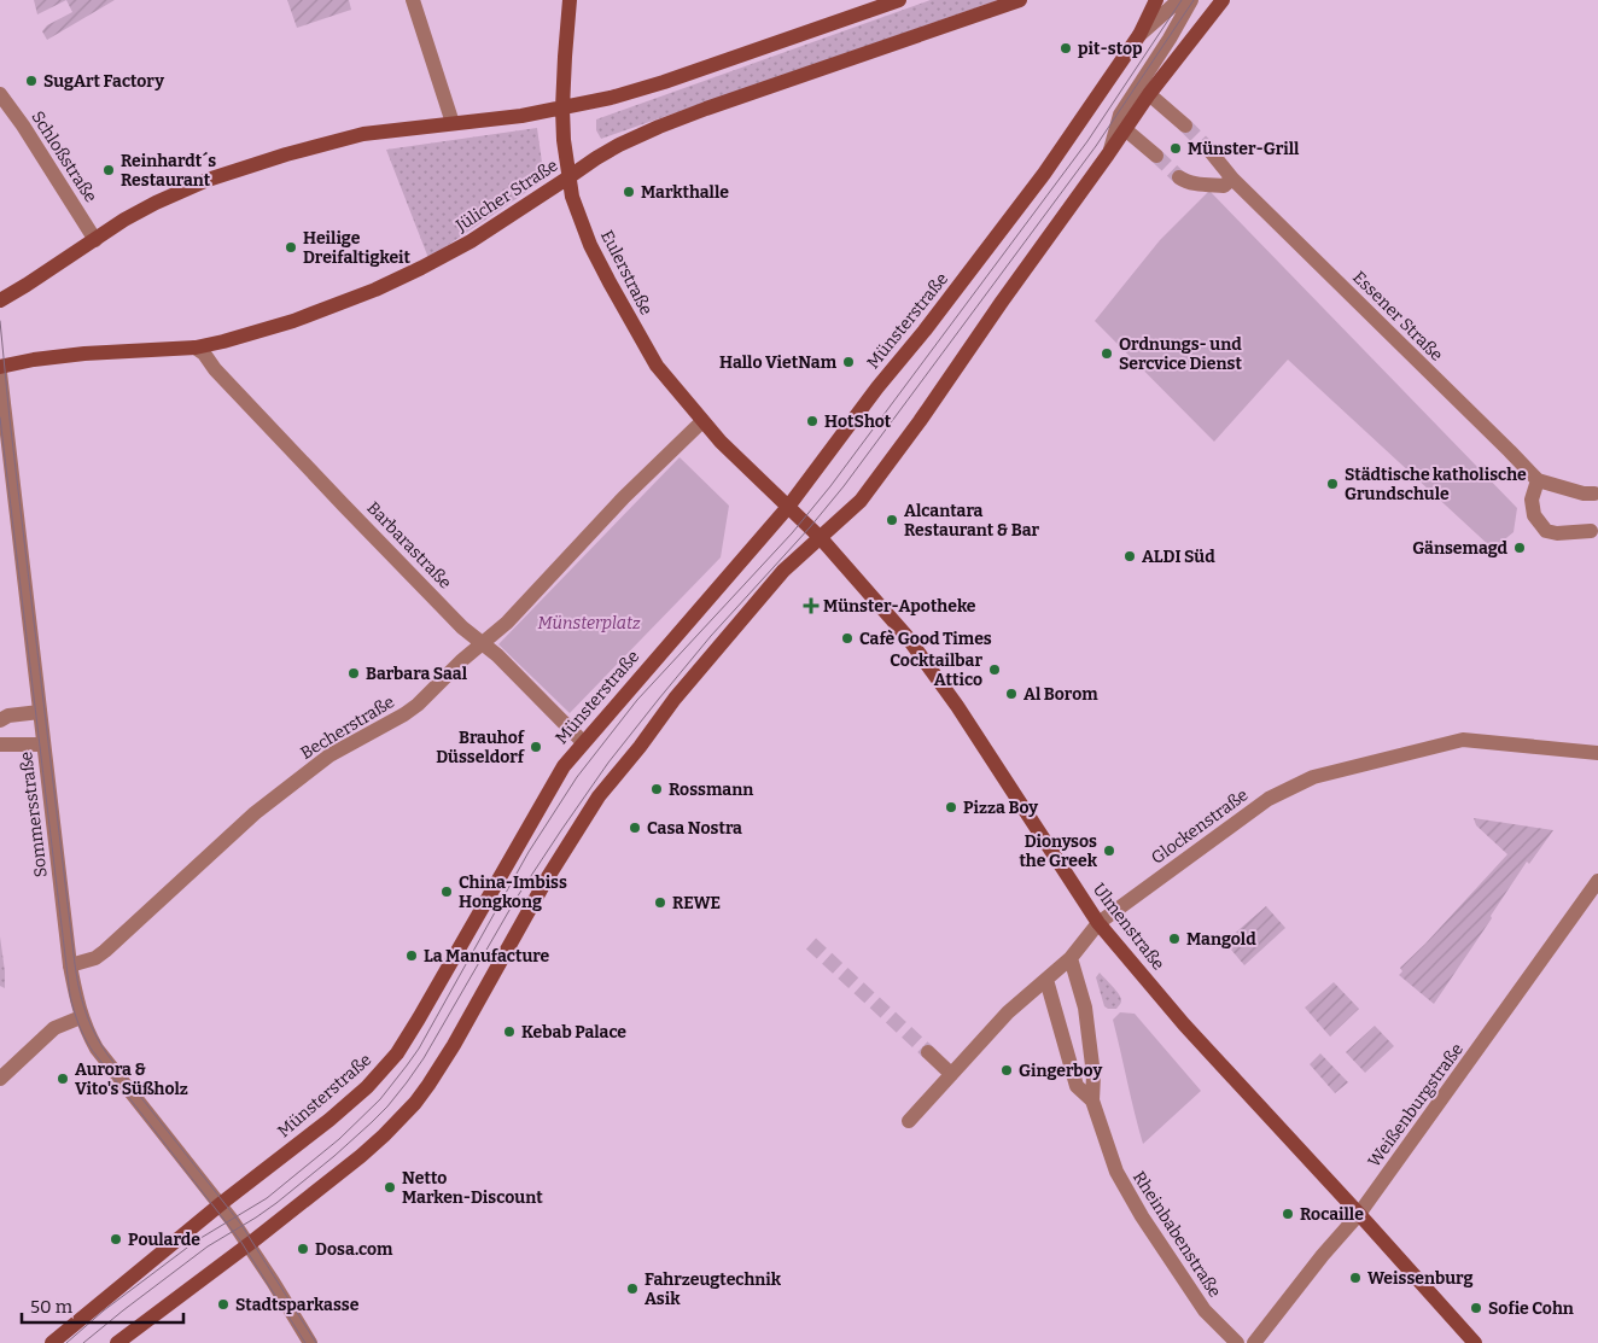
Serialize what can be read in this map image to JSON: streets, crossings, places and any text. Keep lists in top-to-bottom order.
{
  "streets": {
    "main road": [
      "Jülicher Straße",
      "Eulerstraße",
      "Münsterstraße",
      "Ulmenstraße"
    ],
    "street": [
      "Schloßstraße",
      "Essener Straße",
      "Barbarastraße",
      "Becherstraße",
      "Sommersstraße",
      "Glockenstraße",
      "Weißenburgstraße",
      "Rheinbabenstraße"
    ]
  },
  "crossings": [
    ["Jülicher Straße", "Eulerstraße"],
    ["Jülicher Straße", "Barbarastraße"],
    ["Eulerstraße", "Münsterstraße"],
    ["Eulerstraße", "Becherstraße"],
    ["Eulerstraße", "Ulmenstraße"],
    ["Münsterstraße", "Barbarastraße"],
    ["Münsterstraße", "Sommersstraße"],
    ["Münsterstraße", "Ulmenstraße"],
    ["Barbarastraße", "Becherstraße"],
    ["Becherstraße", "Sommersstraße"],
    ["Glockenstraße", "Ulmenstraße"],
    ["Glockenstraße", "Rheinbabenstraße"],
    ["Ulmenstraße", "Weißenburgstraße"]
  ],
  "parks": ["Münsterplatz"],
  "places": {
    "other": [
      "pit-stop",
      "SugArt Factory",
      "Münster-Grill",
      "Reinhardt´s Restaurant",
      "Markthalle",
      "Heilige Dreifaltigkeit",
      "Ordnungs- und Sercvice Dienst",
      "Hallo VietNam",
      "HotShot",
      "Städtische katholische Grundschule",
      "Alcantara Restaurant & Bar",
      "Gänsemagd",
      "ALDI Süd",
      "Cafè Good Times",
      "Cocktailbar Attico",
      "Barbara Saal",
      "Al Borom",
      "Brauhof Düsseldorf",
      "Rossmann",
      "Pizza Boy",
      "Casa Nostra",
      "Dionysos the Greek",
      "China-Imbiss Hongkong",
      "REWE",
      "Mangold",
      "La Manufacture",
      "Kebab Palace",
      "Gingerboy",
      "Aurora & Vito's Süßholz",
      "Netto Marken-Discount",
      "Rocaille",
      "Poularde",
      "Dosa.com",
      "Weissenburg",
      "Fahrzeugtechnik Asik",
      "Stadtsparkasse",
      "Sofie Cohn"
    ],
    "health": ["Münster-Apotheke"]
  },
  "scale_bar": "50 m"
}
